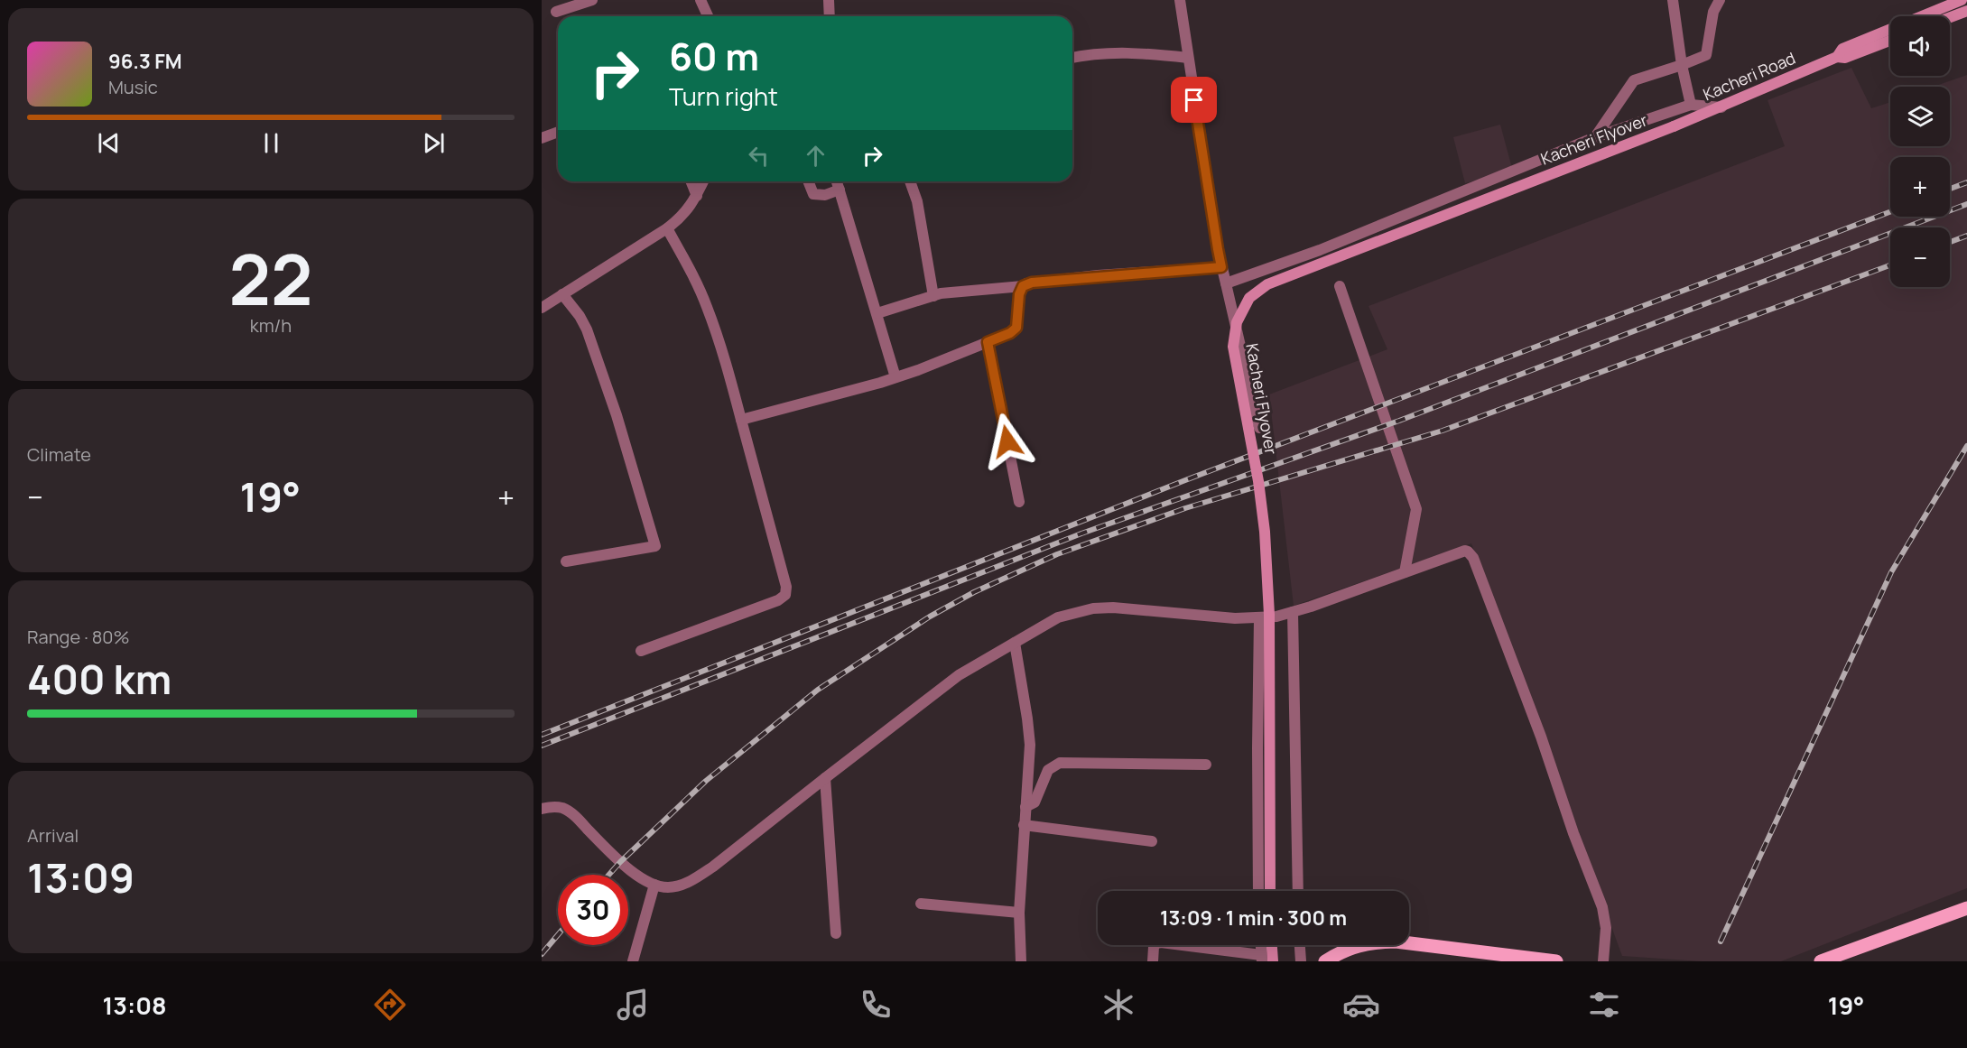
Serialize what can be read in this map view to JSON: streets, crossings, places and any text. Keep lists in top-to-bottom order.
{
  "streets": {
    "main road": ["Kacheri Road", "Kacheri Flyover"]
  },
  "crossings": [
    ["Kacheri Road", "Kacheri Flyover"]
  ],
  "page": {
    "map_buttons": ["+", "−"],
    "turn": ["60 m", "Turn right"],
    "song": ["96.3 FM", "Music"],
    "tile": [
      ["22", "km/h"],
      "Climate",
      ["Range · 80%", "400 km"],
      ["Arrival", "13:09"]
    ],
    "heat": ["−", "19°", "+"],
    "limit": "30",
    "trip": "13:09 · 1 min · 300 m",
    "tabs": ["13:08", "19°"]
  }
}
